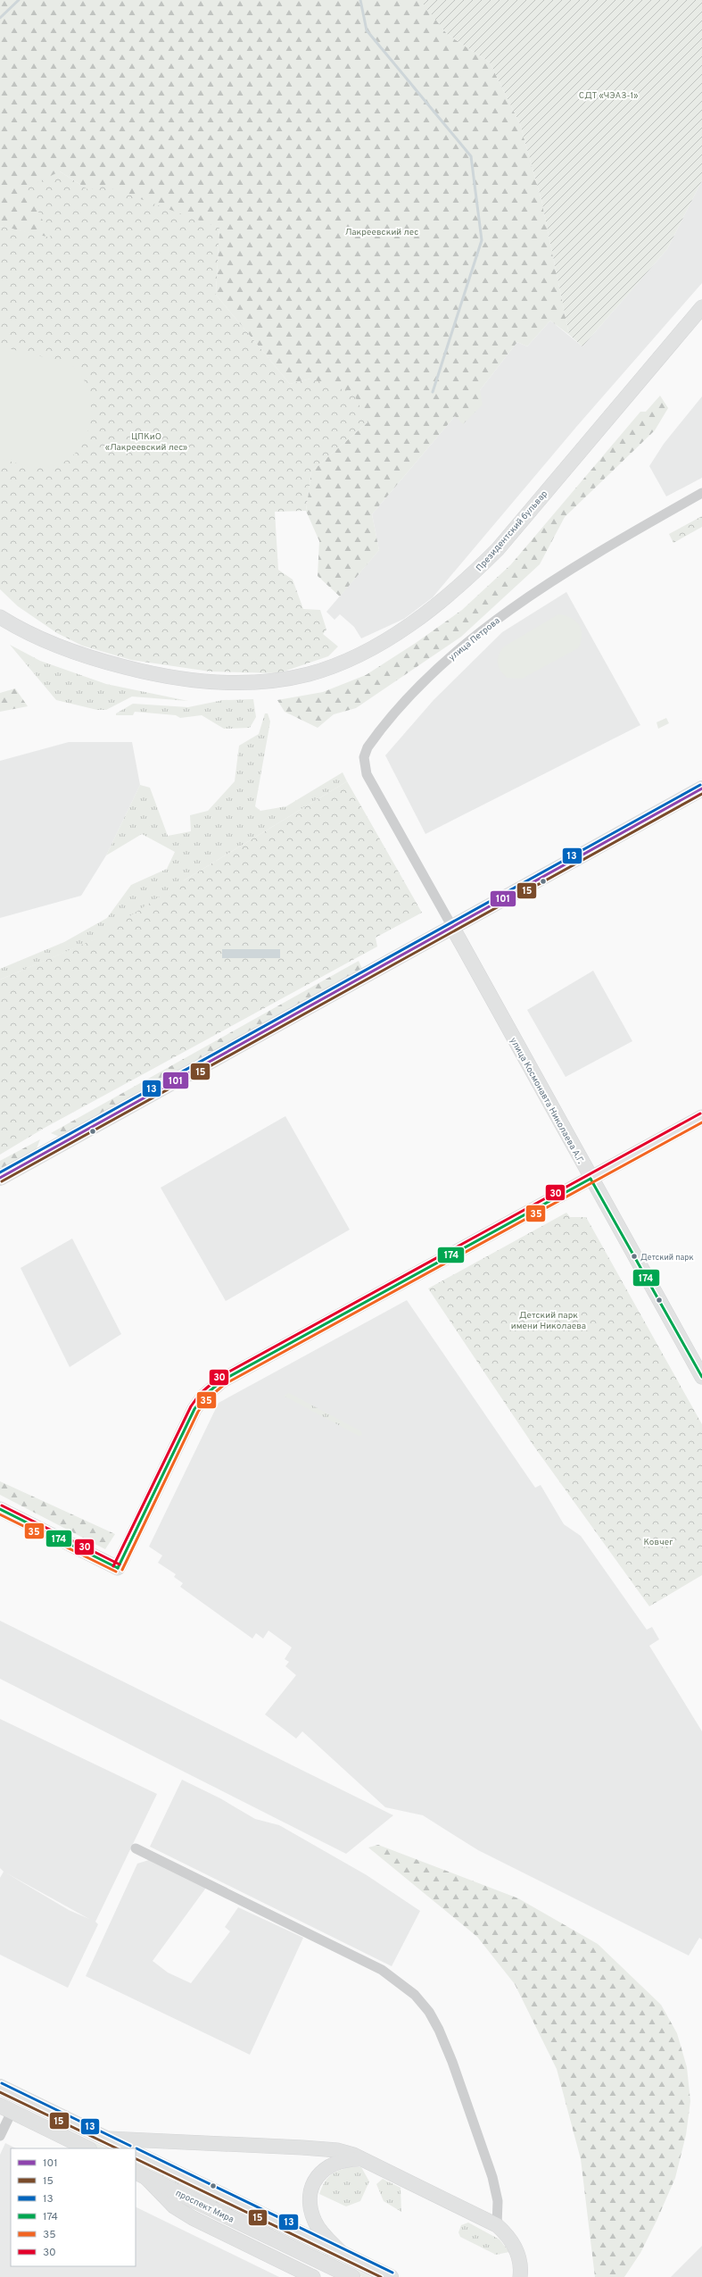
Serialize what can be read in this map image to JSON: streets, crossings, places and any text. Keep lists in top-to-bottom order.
{
  "streets": {
    "main road": ["проспект Мира"],
    "street": ["Президентский бульвар", "улица Петрова", "улица Космонавта Николаева А.Г."]
  },
  "crossings": [
    ["улица Петрова", "улица Космонавта Николаева А.Г."]
  ],
  "parks": [
    "СДТ «ЧЭАЗ-1»",
    "Лакреевский лес",
    "ЦПКиО «Лакреевский лес»",
    "Детский парк имени Николаева",
    "Ковчег"
  ],
  "places": ["Детский парк"],
  "lines": [
    "transit line 13",
    "transit line 101",
    "transit line 15",
    "transit line 30",
    "transit line 35",
    "transit line 174"
  ],
  "legend": [
    "101",
    "15",
    "13",
    "174",
    "35",
    "30"
  ]
}
